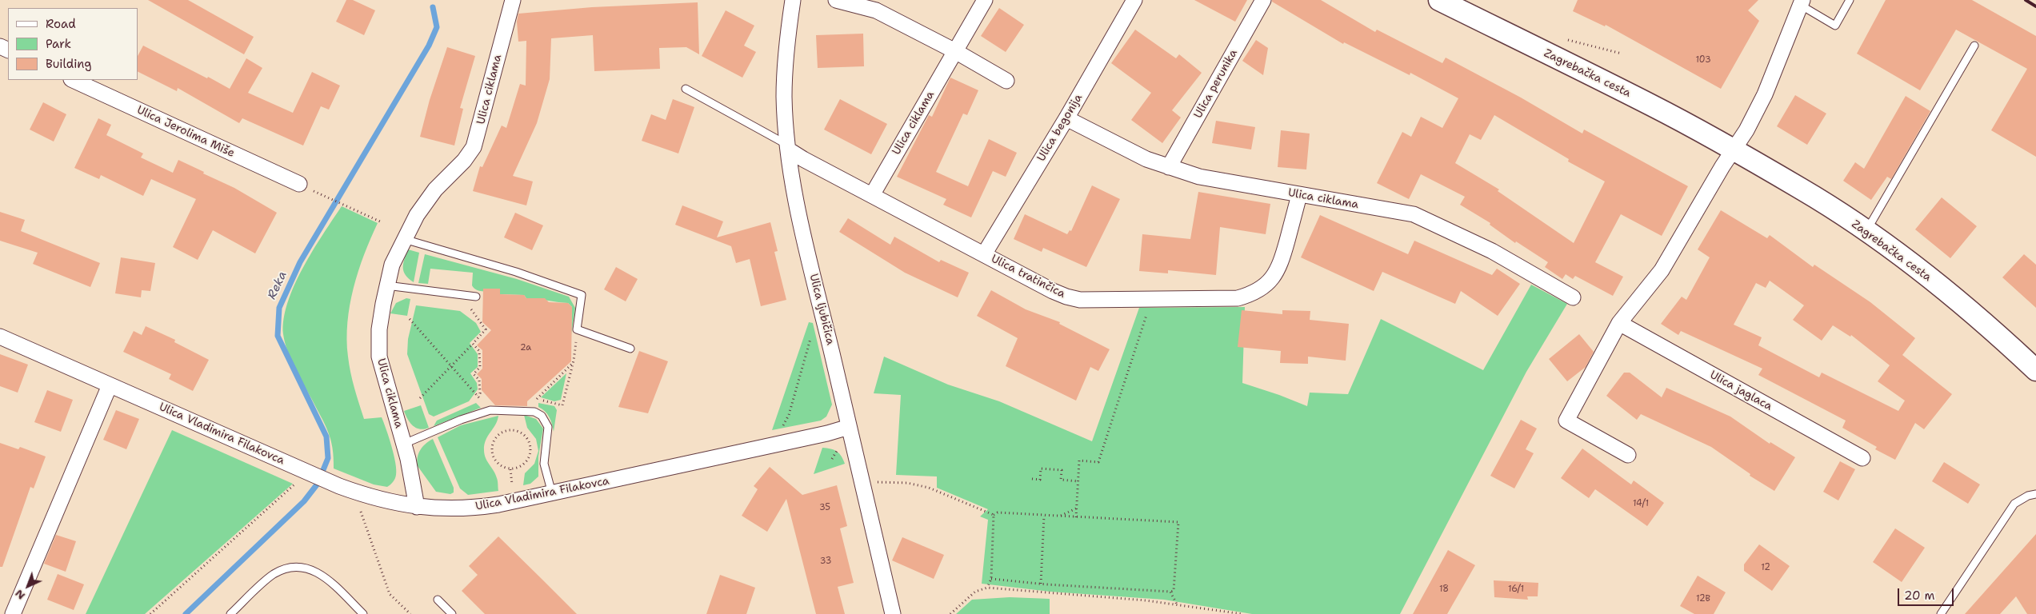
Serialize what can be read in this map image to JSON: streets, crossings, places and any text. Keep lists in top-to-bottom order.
{
  "streets": {
    "main road": ["Zagrebačka cesta"],
    "street": [
      "Ulica perunika",
      "Ulica ciklama",
      "Ulica begonija",
      "Ulica Jerolima Miše",
      "Ulica tratinčica",
      "Ulica ljubičica",
      "Ulica jaglaca",
      "Ulica Vladimira Filakovca"
    ]
  },
  "crossings": [
    ["Ulica perunika", "Ulica ciklama"],
    ["Ulica ciklama", "Ulica begonija"],
    ["Ulica ciklama", "Ulica tratinčica"],
    ["Ulica ciklama", "Ulica Vladimira Filakovca"],
    ["Ulica begonija", "Ulica tratinčica"],
    ["Ulica tratinčica", "Ulica ljubičica"],
    ["Ulica ljubičica", "Ulica Vladimira Filakovca"]
  ],
  "water": ["Reka"],
  "house_numbers": [
    "103",
    "2a",
    "14/1",
    "35",
    "33",
    "12",
    "18",
    "16/1",
    "12B"
  ],
  "legend": ["Road", "Park", "Building"],
  "scale_bar": "20 m",
  "north": "bottom left"
}
